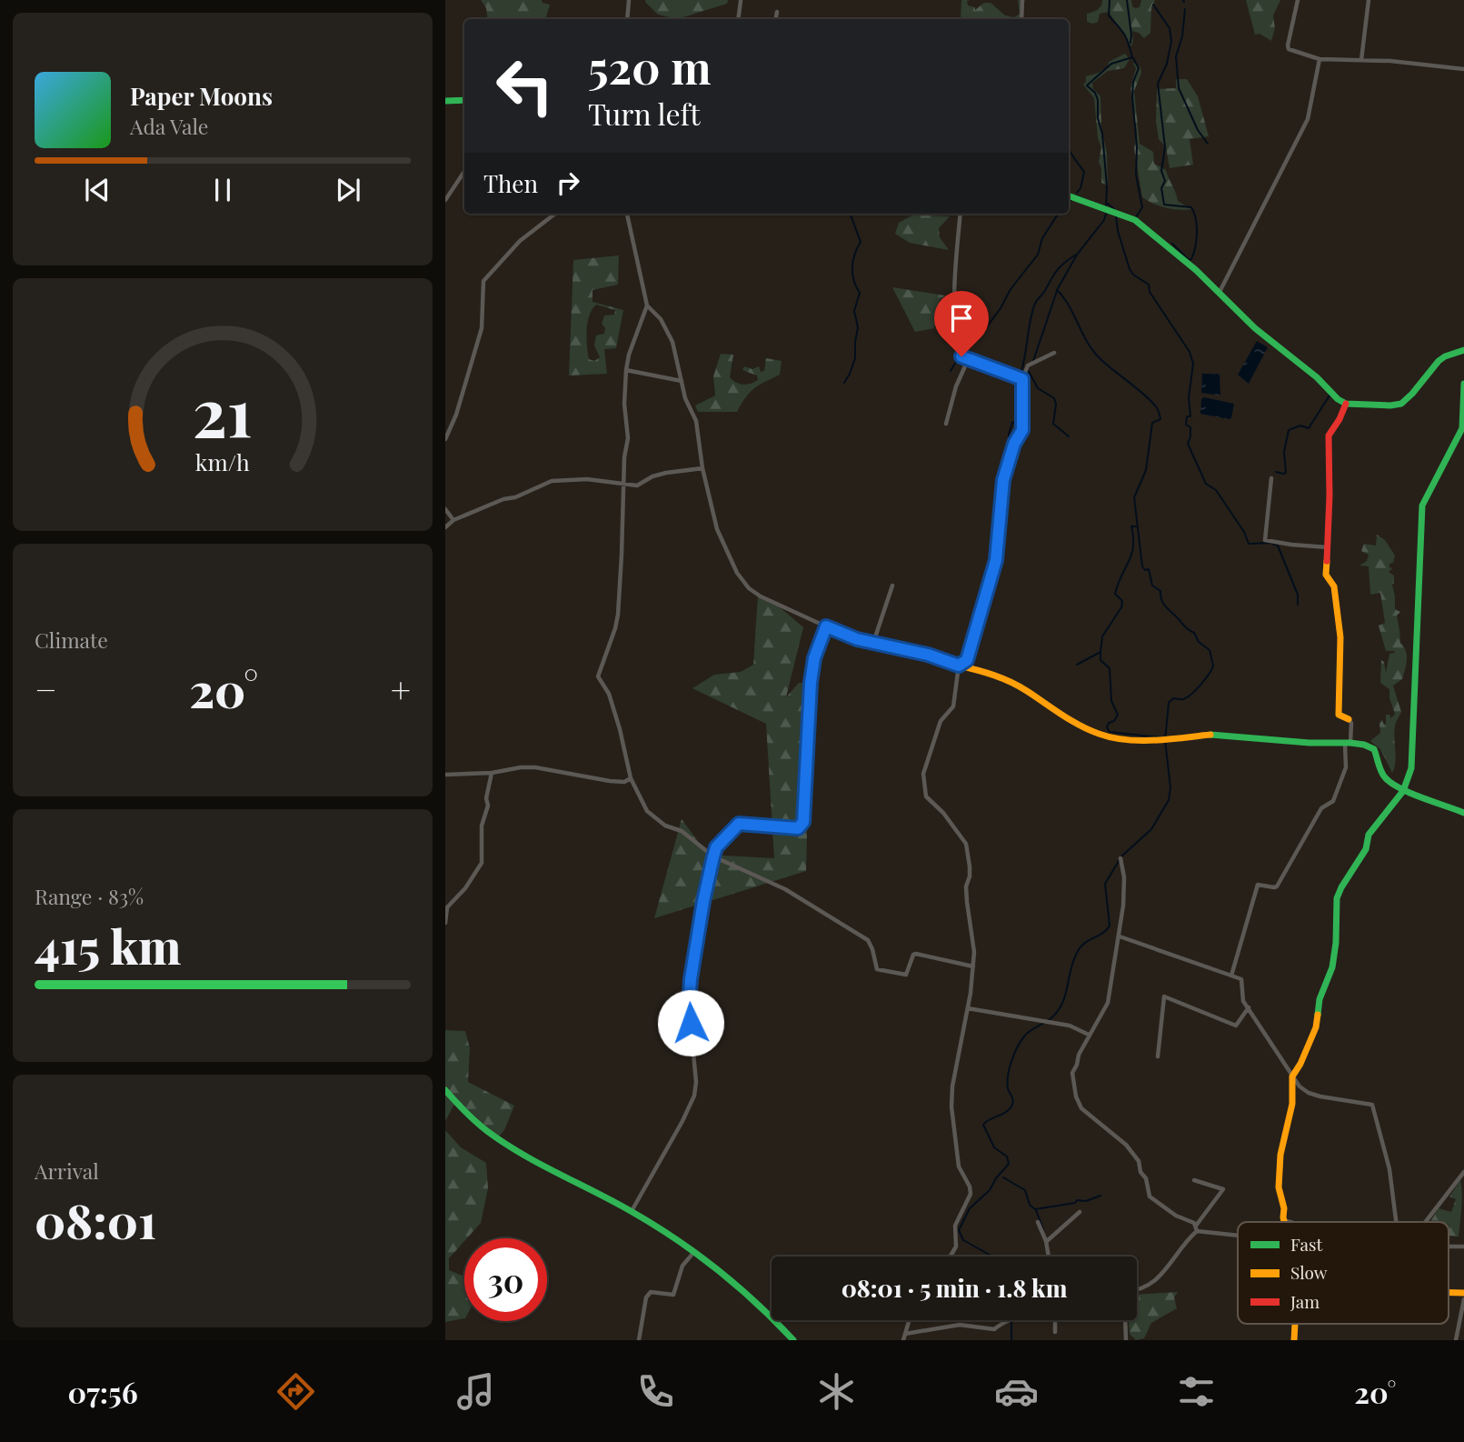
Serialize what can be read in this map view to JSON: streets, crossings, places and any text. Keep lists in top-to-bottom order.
{
  "legend": ["Fast", "Slow", "Jam"],
  "page": {
    "turn": ["520 m", "Turn left"],
    "song": ["Paper Moons", "Ada Vale"],
    "then": "Then",
    "tile": [
      "Climate",
      ["Range · 83%", "415 km"],
      ["Arrival", "08:01"]
    ],
    "heat": ["−", "20°", "+"],
    "limit": "30",
    "trip": "08:01 · 5 min · 1.8 km",
    "tabs": ["07:56", "20°"],
    "gauge": ["21", "km/h"]
  }
}
